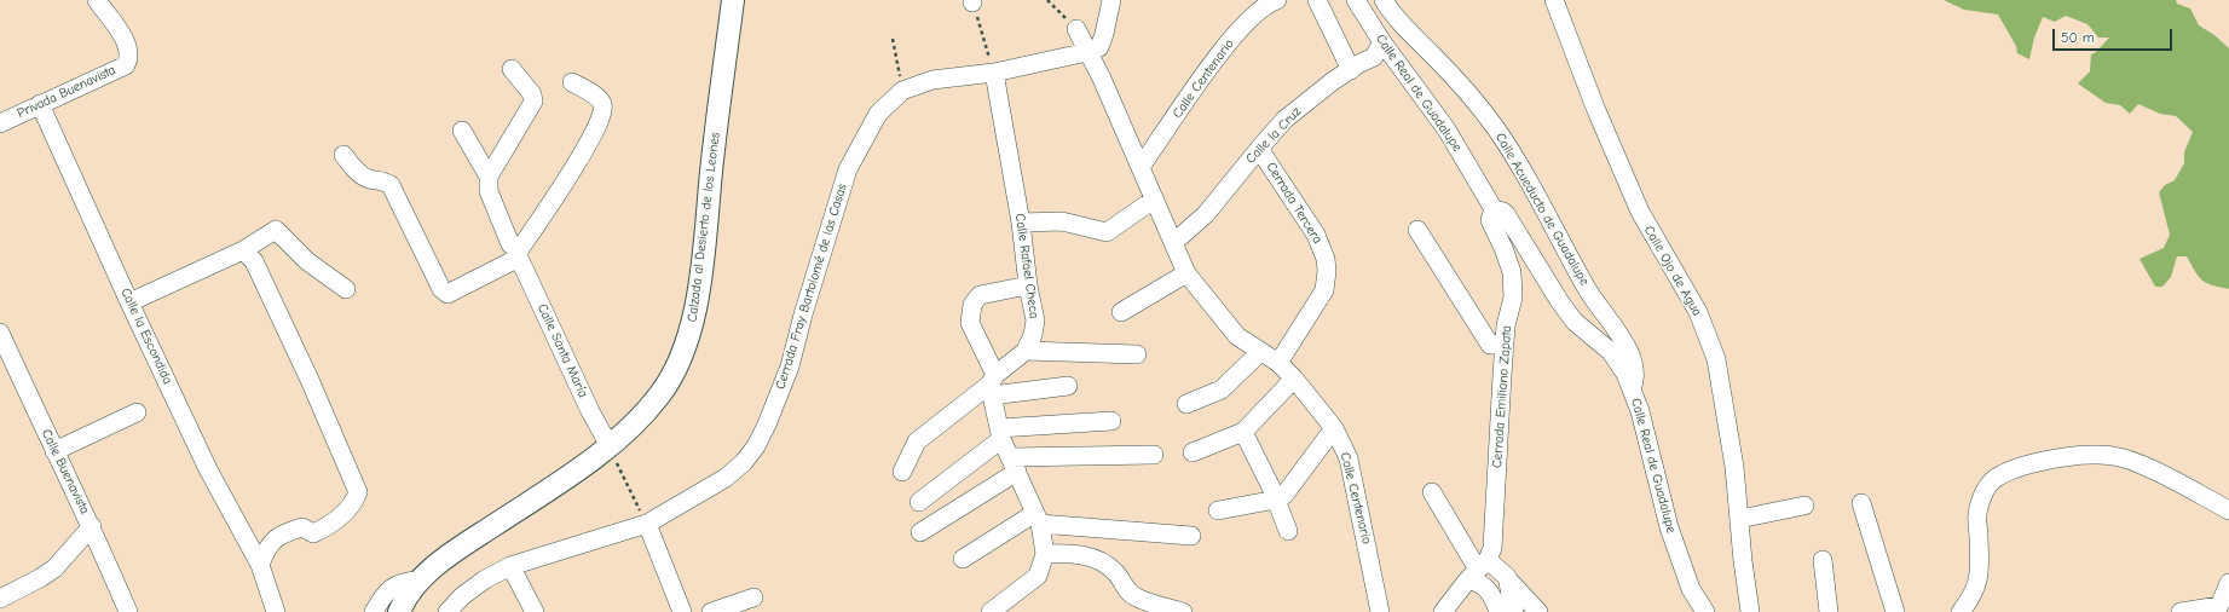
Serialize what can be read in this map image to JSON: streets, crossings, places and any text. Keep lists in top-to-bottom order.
{
  "streets": {
    "street": [
      "Calle Centenario",
      "Privada Buenavista",
      "Calle Real de Guadalupe",
      "Calle la Cruz",
      "Cerrada Tercera",
      "Calle Acueducto de Guadalupe",
      "Calzada al Desierto de los Leones",
      "Calle Rafael Checa",
      "Calle Ojo de Agua",
      "Cerrada Fray Bartolomé de las Casas",
      "Calle la Escondida",
      "Calle Santa María",
      "Cerrada Emiliano Zapata",
      "Calle Buenavista"
    ]
  },
  "crossings": [
    ["Calle Centenario", "Calle la Cruz"],
    ["Calle Centenario", "Cerrada Tercera"],
    ["Calle Centenario", "Cerrada Fray Bartolomé de las Casas"],
    ["Privada Buenavista", "Calle la Escondida"],
    ["Calle Real de Guadalupe", "Calle la Cruz"],
    ["Calle Real de Guadalupe", "Calle Acueducto de Guadalupe"],
    ["Calle Real de Guadalupe", "Cerrada Emiliano Zapata"],
    ["Calle la Cruz", "Cerrada Tercera"],
    ["Calzada al Desierto de los Leones", "Calle Santa María"],
    ["Calle Rafael Checa", "Cerrada Fray Bartolomé de las Casas"]
  ],
  "scale_bar": "50 m"
}
